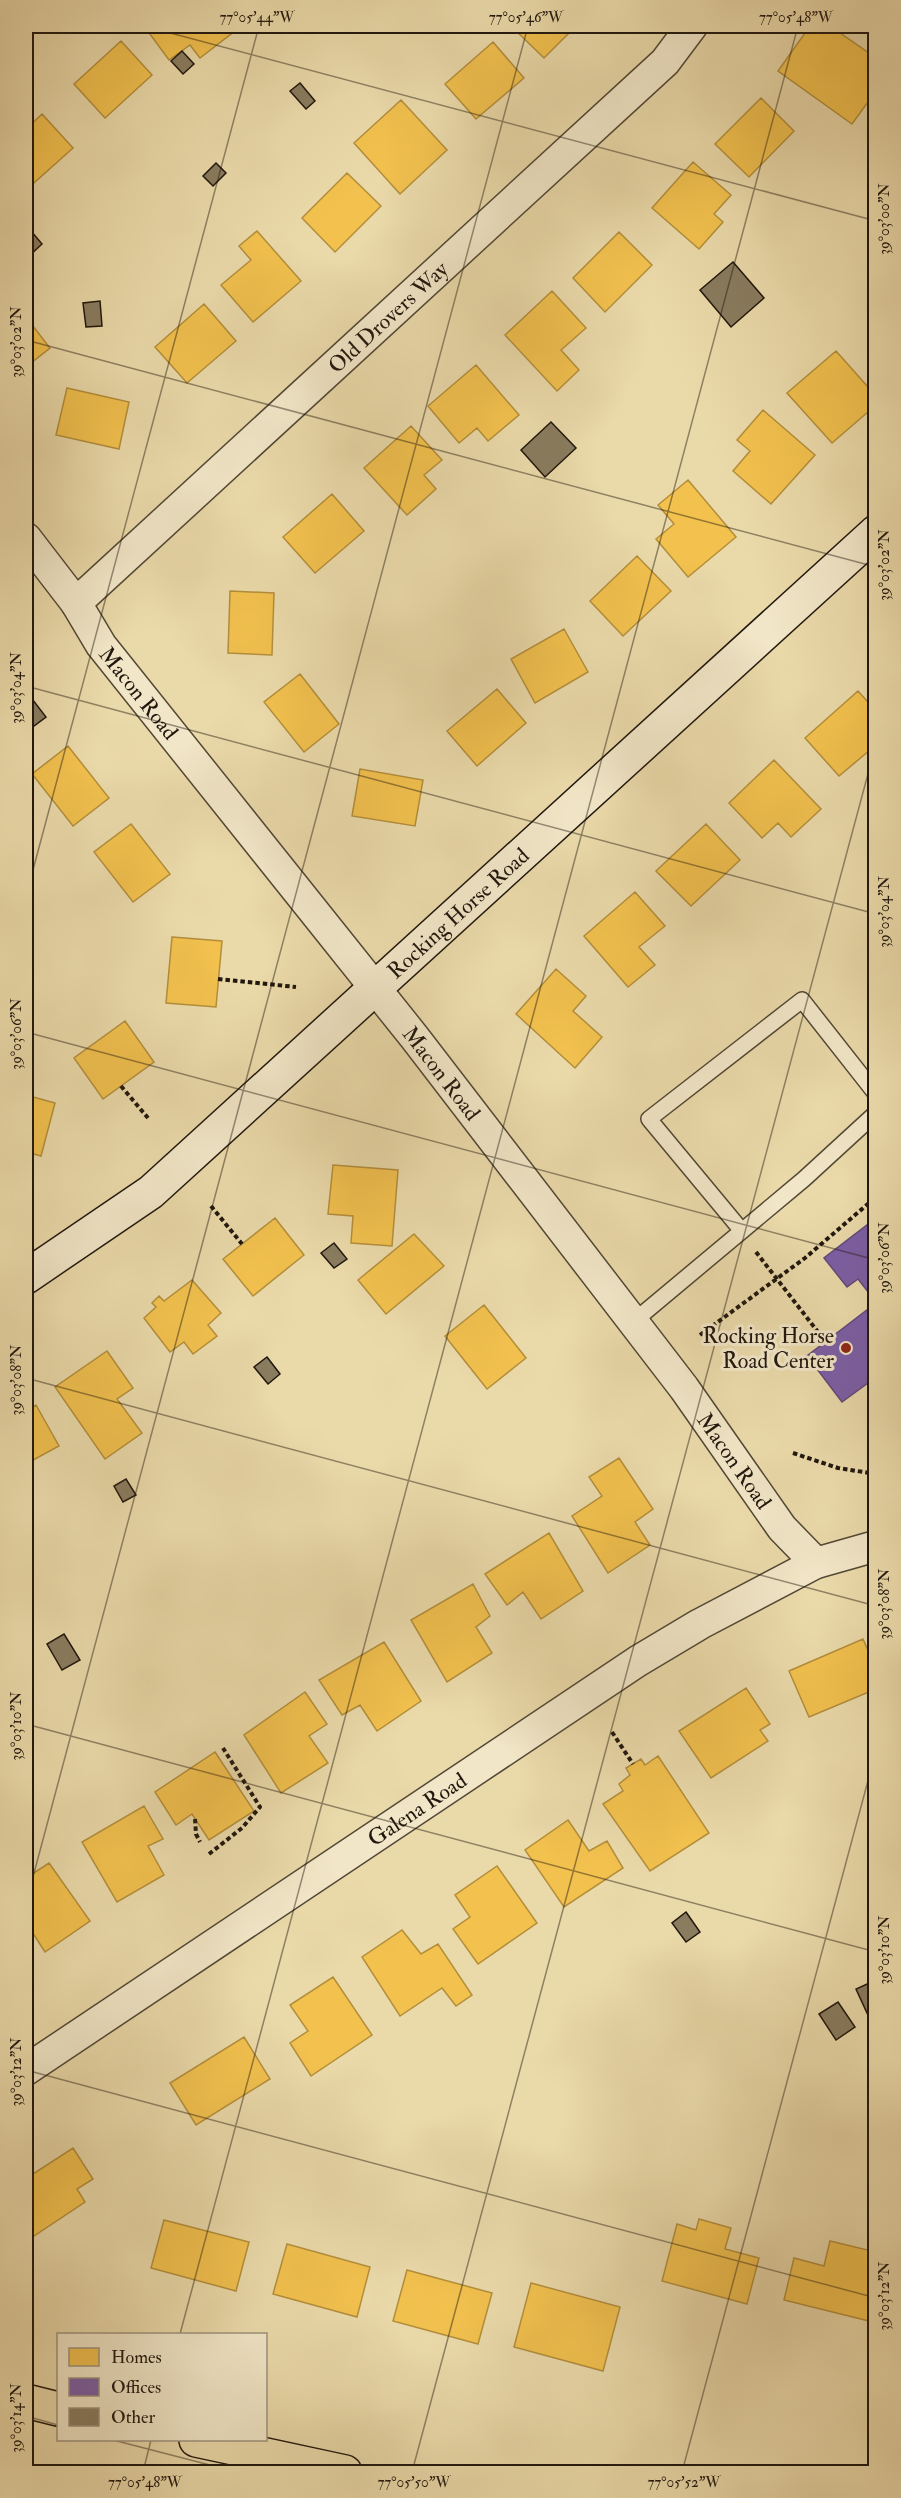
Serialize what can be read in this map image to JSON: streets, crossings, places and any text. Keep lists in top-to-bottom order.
{
  "streets": {
    "street": [
      "Old Drovers Way",
      "Macon Road",
      "Rocking Horse Road",
      "Galena Road"
    ]
  },
  "crossings": [
    ["Old Drovers Way", "Macon Road"],
    ["Macon Road", "Rocking Horse Road"],
    ["Macon Road", "Galena Road"]
  ],
  "places": ["Rocking Horse Road Center"],
  "legend": ["Homes", "Offices", "Other"],
  "coordinates": [
    "77°05'44\"W",
    "77°05'46\"W",
    "77°05'48\"W",
    "39°03'00\"N",
    "39°03'02\"N",
    "39°03'04\"N",
    "39°03'06\"N",
    "39°03'08\"N",
    "39°03'10\"N",
    "39°03'12\"N",
    "39°03'14\"N",
    "77°05'50\"W",
    "77°05'52\"W"
  ]
}
